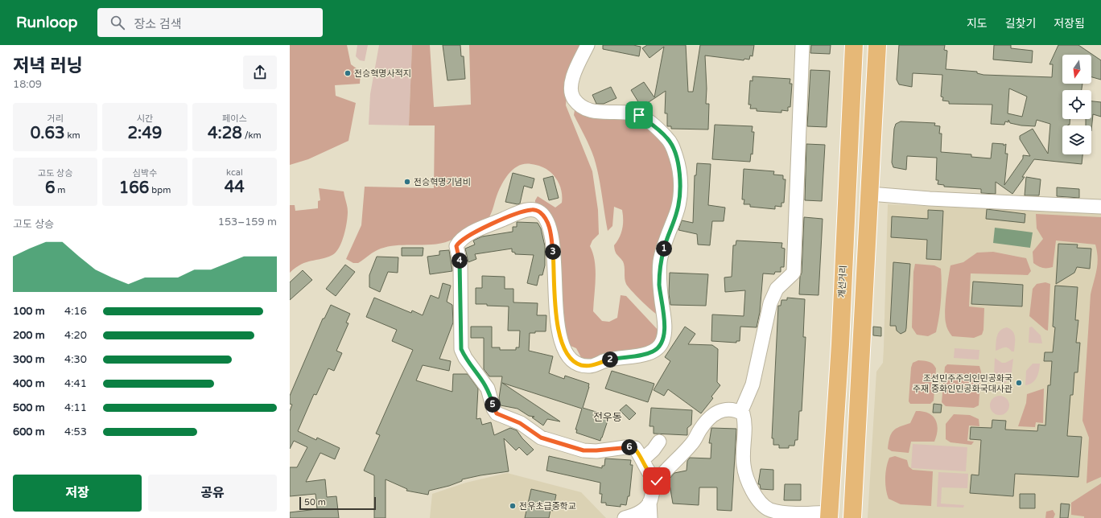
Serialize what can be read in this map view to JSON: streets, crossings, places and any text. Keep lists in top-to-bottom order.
{
  "streets": {
    "main road": ["개선거리"]
  },
  "districts": ["전우동"],
  "places": [
    "전승혁명사적지",
    "전승혁명기념비",
    "조선민주주의인민공화국 주재 중화인민공화국대사관",
    "전우초급중학교"
  ],
  "scale_bar": "50 m",
  "north": "bottom",
  "page": {
    "header": "Runloop",
    "search": "장소 검색",
    "nav": ["지도", "길찾기", "저장됨"],
    "heading": ["저녁 러닝", "18:09"],
    "stats": [
      ["거리", "0.63 km"],
      ["시간", "2:49"],
      ["페이스", "4:28 /km"],
      ["고도 상승", "6 m"],
      ["심박수", "166 bpm"],
      ["kcal", "44"]
    ],
    "chart": ["고도 상승", "153–159 m"],
    "pins": [
      "1",
      "3",
      "4",
      "2",
      "5",
      "6"
    ],
    "list": [
      {
        "name": "100 m",
        "note": "4:16"
      },
      {
        "name": "200 m",
        "note": "4:20"
      },
      {
        "name": "300 m",
        "note": "4:30"
      },
      {
        "name": "400 m",
        "note": "4:41"
      },
      {
        "name": "500 m",
        "note": "4:11"
      },
      {
        "name": "600 m",
        "note": "4:53"
      }
    ],
    "buttons": ["저장", "공유"],
    "scale": "50 m"
  }
}
